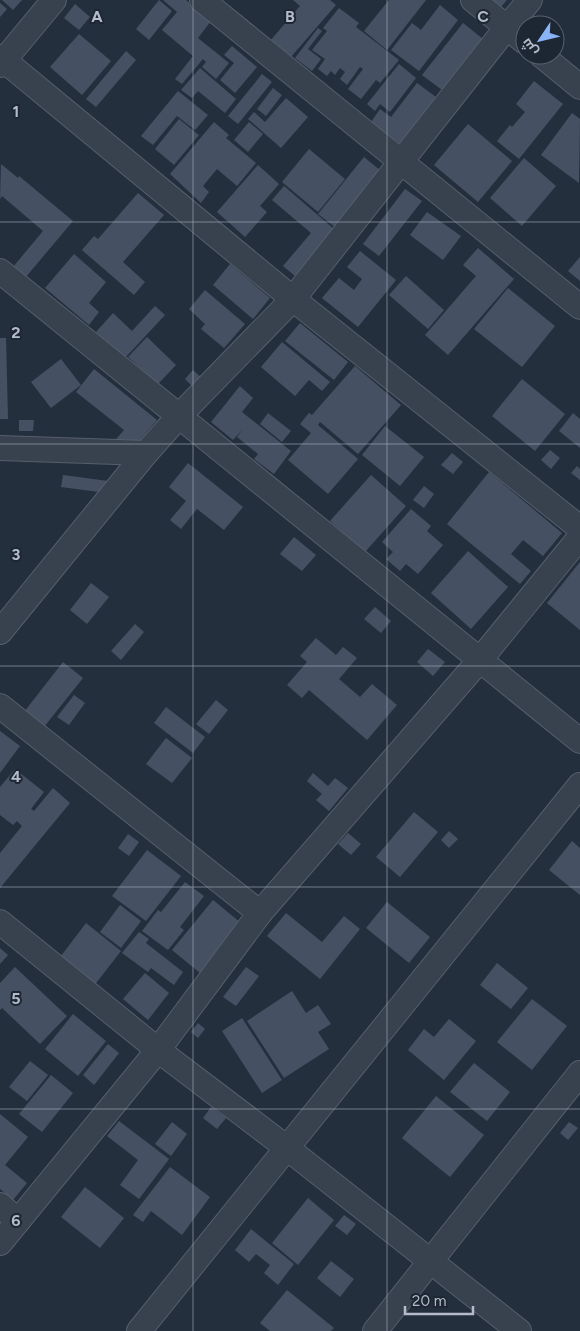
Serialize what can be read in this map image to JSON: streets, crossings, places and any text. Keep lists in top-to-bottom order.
{
  "scale_bar": "20 m",
  "north": "bottom left",
  "grid": {
    "columns": ["A", "B", "C"],
    "rows": [
      "1",
      "2",
      "3",
      "4",
      "5",
      "6"
    ]
  }
}
